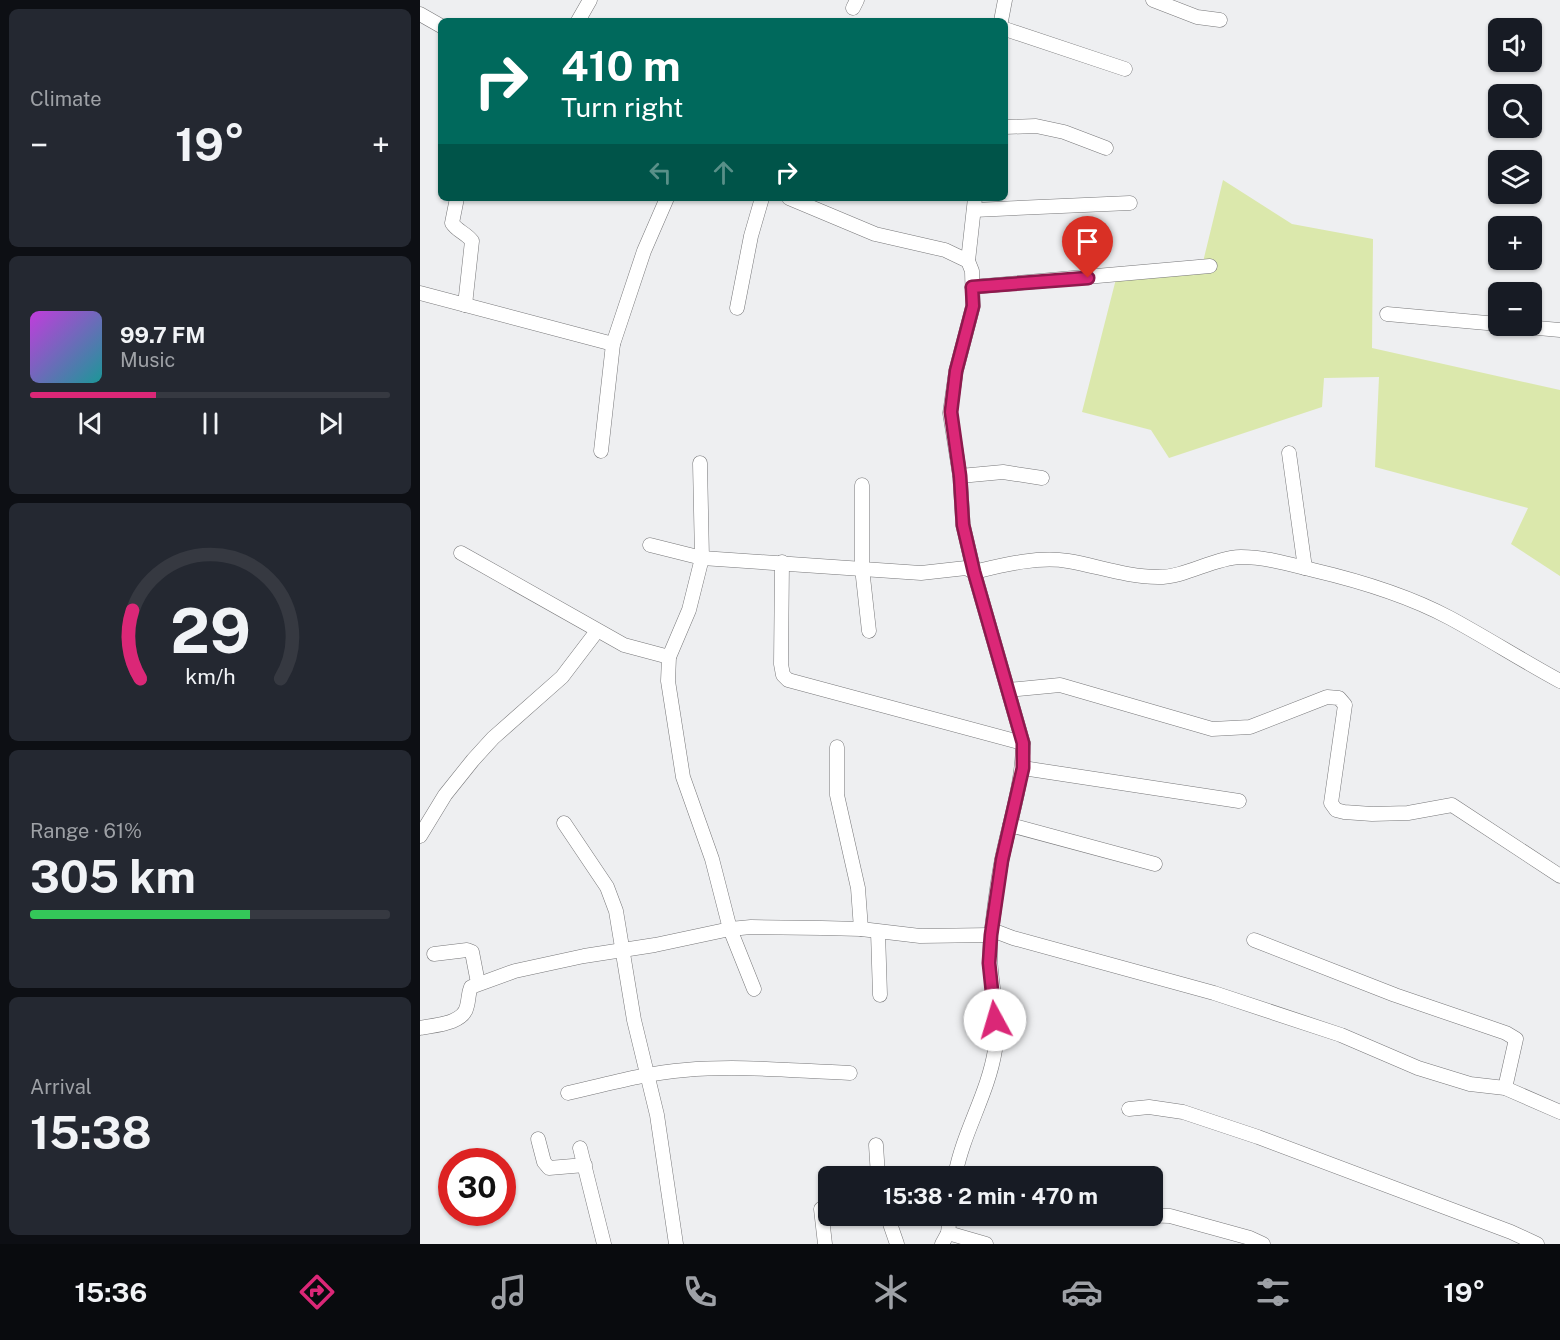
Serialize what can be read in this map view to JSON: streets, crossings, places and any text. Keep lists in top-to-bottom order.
{
  "page": {
    "tile": [
      "Climate",
      ["Range · 61%", "305 km"],
      ["Arrival", "15:38"]
    ],
    "map_buttons": ["+", "−"],
    "turn": ["410 m", "Turn right"],
    "heat": ["−", "19°", "+"],
    "song": ["99.7 FM", "Music"],
    "limit": "30",
    "trip": "15:38 · 2 min · 470 m",
    "tabs": ["15:36", "19°"],
    "gauge": ["29", "km/h"]
  }
}
